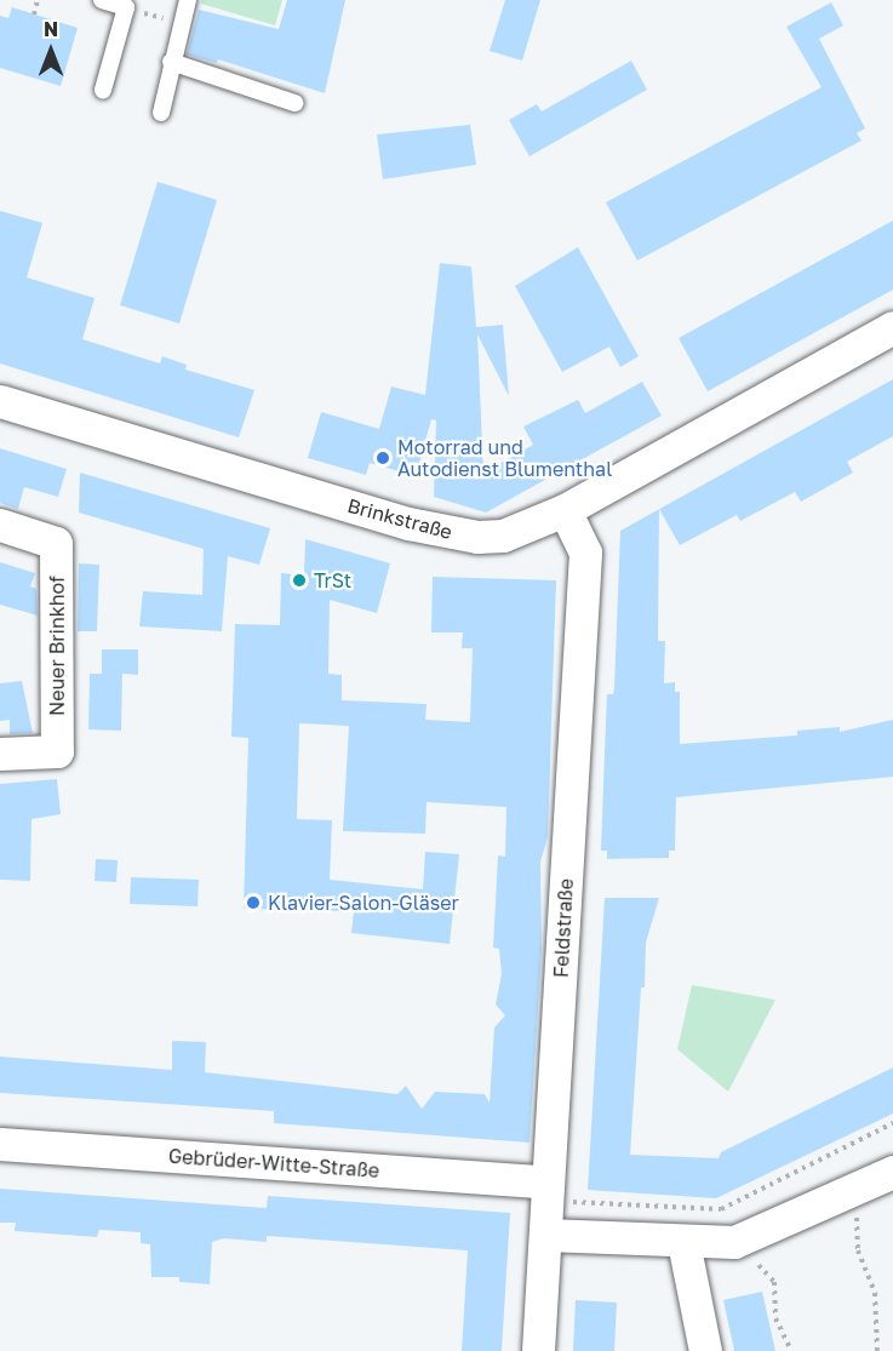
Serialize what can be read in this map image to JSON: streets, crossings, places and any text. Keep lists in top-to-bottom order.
{
  "streets": {
    "street": [
      "Brinkstraße",
      "Neuer Brinkhof",
      "Feldstraße",
      "Gebrüder-Witte-Straße"
    ]
  },
  "crossings": [
    ["Brinkstraße", "Feldstraße"],
    ["Feldstraße", "Gebrüder-Witte-Straße"]
  ],
  "places": ["Motorrad und Autodienst Blumenthal", "TrSt", "Klavier-Salon-Gläser"],
  "north": "top"
}
